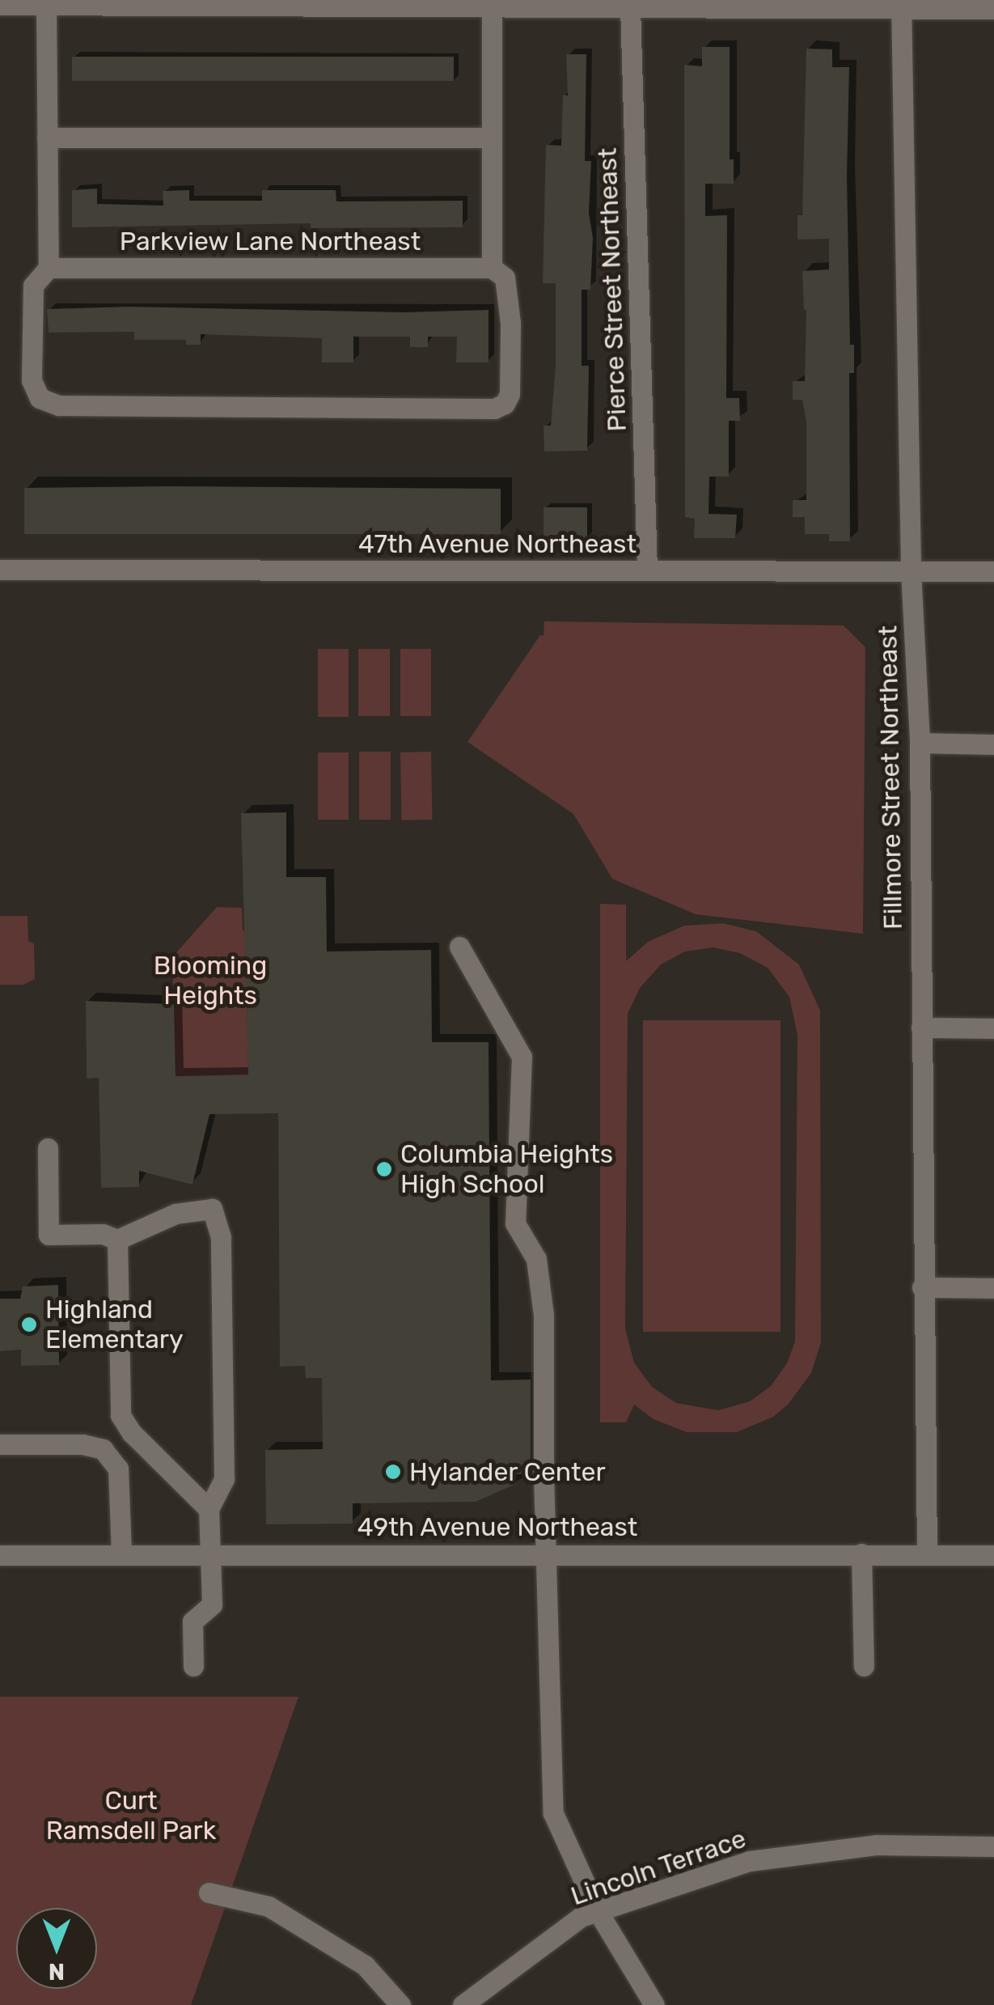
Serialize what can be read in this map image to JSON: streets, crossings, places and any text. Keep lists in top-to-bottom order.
{
  "streets": {
    "street": [
      "Parkview Lane Northeast",
      "Pierce Street Northeast",
      "47th Avenue Northeast",
      "Fillmore Street Northeast",
      "49th Avenue Northeast",
      "Lincoln Terrace"
    ]
  },
  "crossings": [
    ["Pierce Street Northeast", "47th Avenue Northeast"],
    ["47th Avenue Northeast", "Fillmore Street Northeast"],
    ["Fillmore Street Northeast", "49th Avenue Northeast"]
  ],
  "parks": ["Blooming Heights", "Curt Ramsdell Park"],
  "places": ["Columbia Heights High School", "Highland Elementary", "Hylander Center"],
  "north": "bottom"
}
